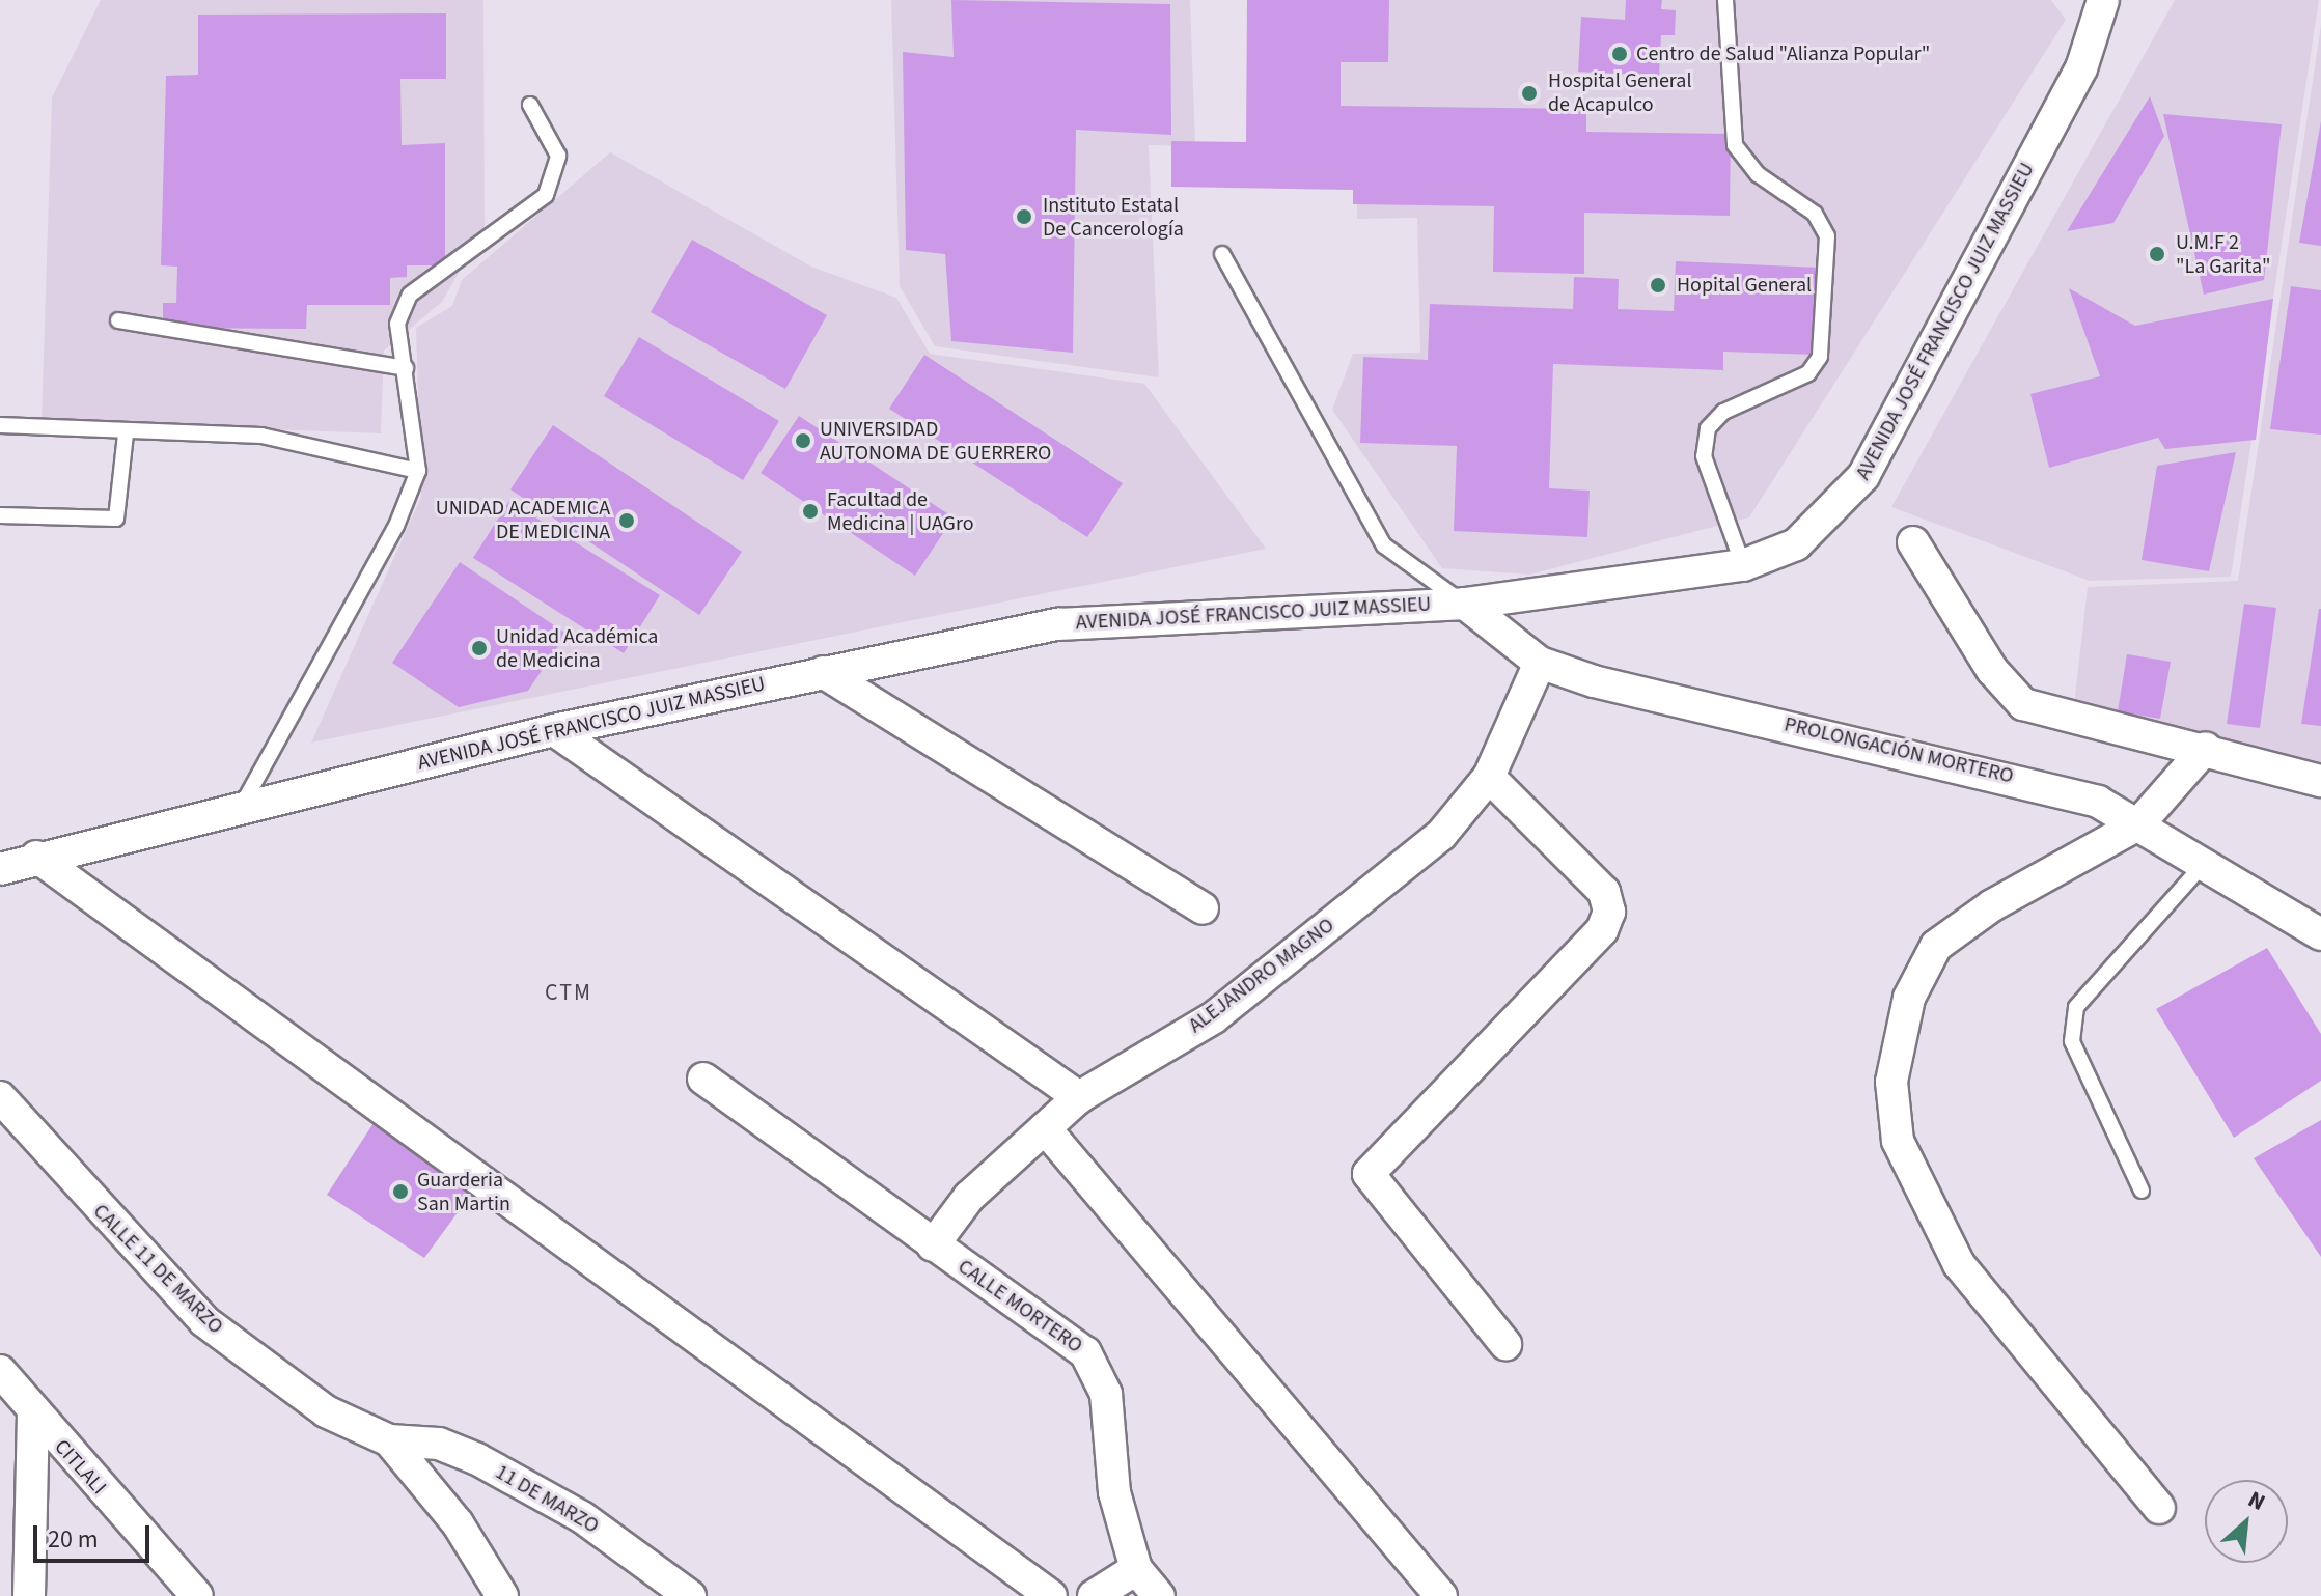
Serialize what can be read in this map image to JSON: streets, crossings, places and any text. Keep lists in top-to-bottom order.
{
  "streets": {
    "street": [
      "AVENIDA JOSÉ FRANCISCO JUIZ MASSIEU",
      "PROLONGACIÓN MORTERO",
      "ALEJANDRO MAGNO",
      "CALLE 11 DE MARZO",
      "CALLE MORTERO",
      "CITLALI",
      "11 DE MARZO"
    ]
  },
  "crossings": [
    ["AVENIDA JOSÉ FRANCISCO JUIZ MASSIEU", "PROLONGACIÓN MORTERO"],
    ["PROLONGACIÓN MORTERO", "ALEJANDRO MAGNO"],
    ["ALEJANDRO MAGNO", "CALLE MORTERO"],
    ["CALLE 11 DE MARZO", "11 DE MARZO"]
  ],
  "districts": ["CTM"],
  "places": [
    "Centro de Salud \"Alianza Popular\"",
    "Hospital General de Acapulco",
    "Instituto Estatal De Cancerología",
    "U.M.F 2 \"La Garita\"",
    "Hopital General",
    "UNIVERSIDAD AUTONOMA DE GUERRERO",
    "Facultad de Medicina | UAGro",
    "UNIDAD ACADEMICA DE MEDICINA",
    "Unidad Académica de Medicina",
    "Guarderia San Martin"
  ],
  "scale_bar": "20 m",
  "north": "top right"
}
